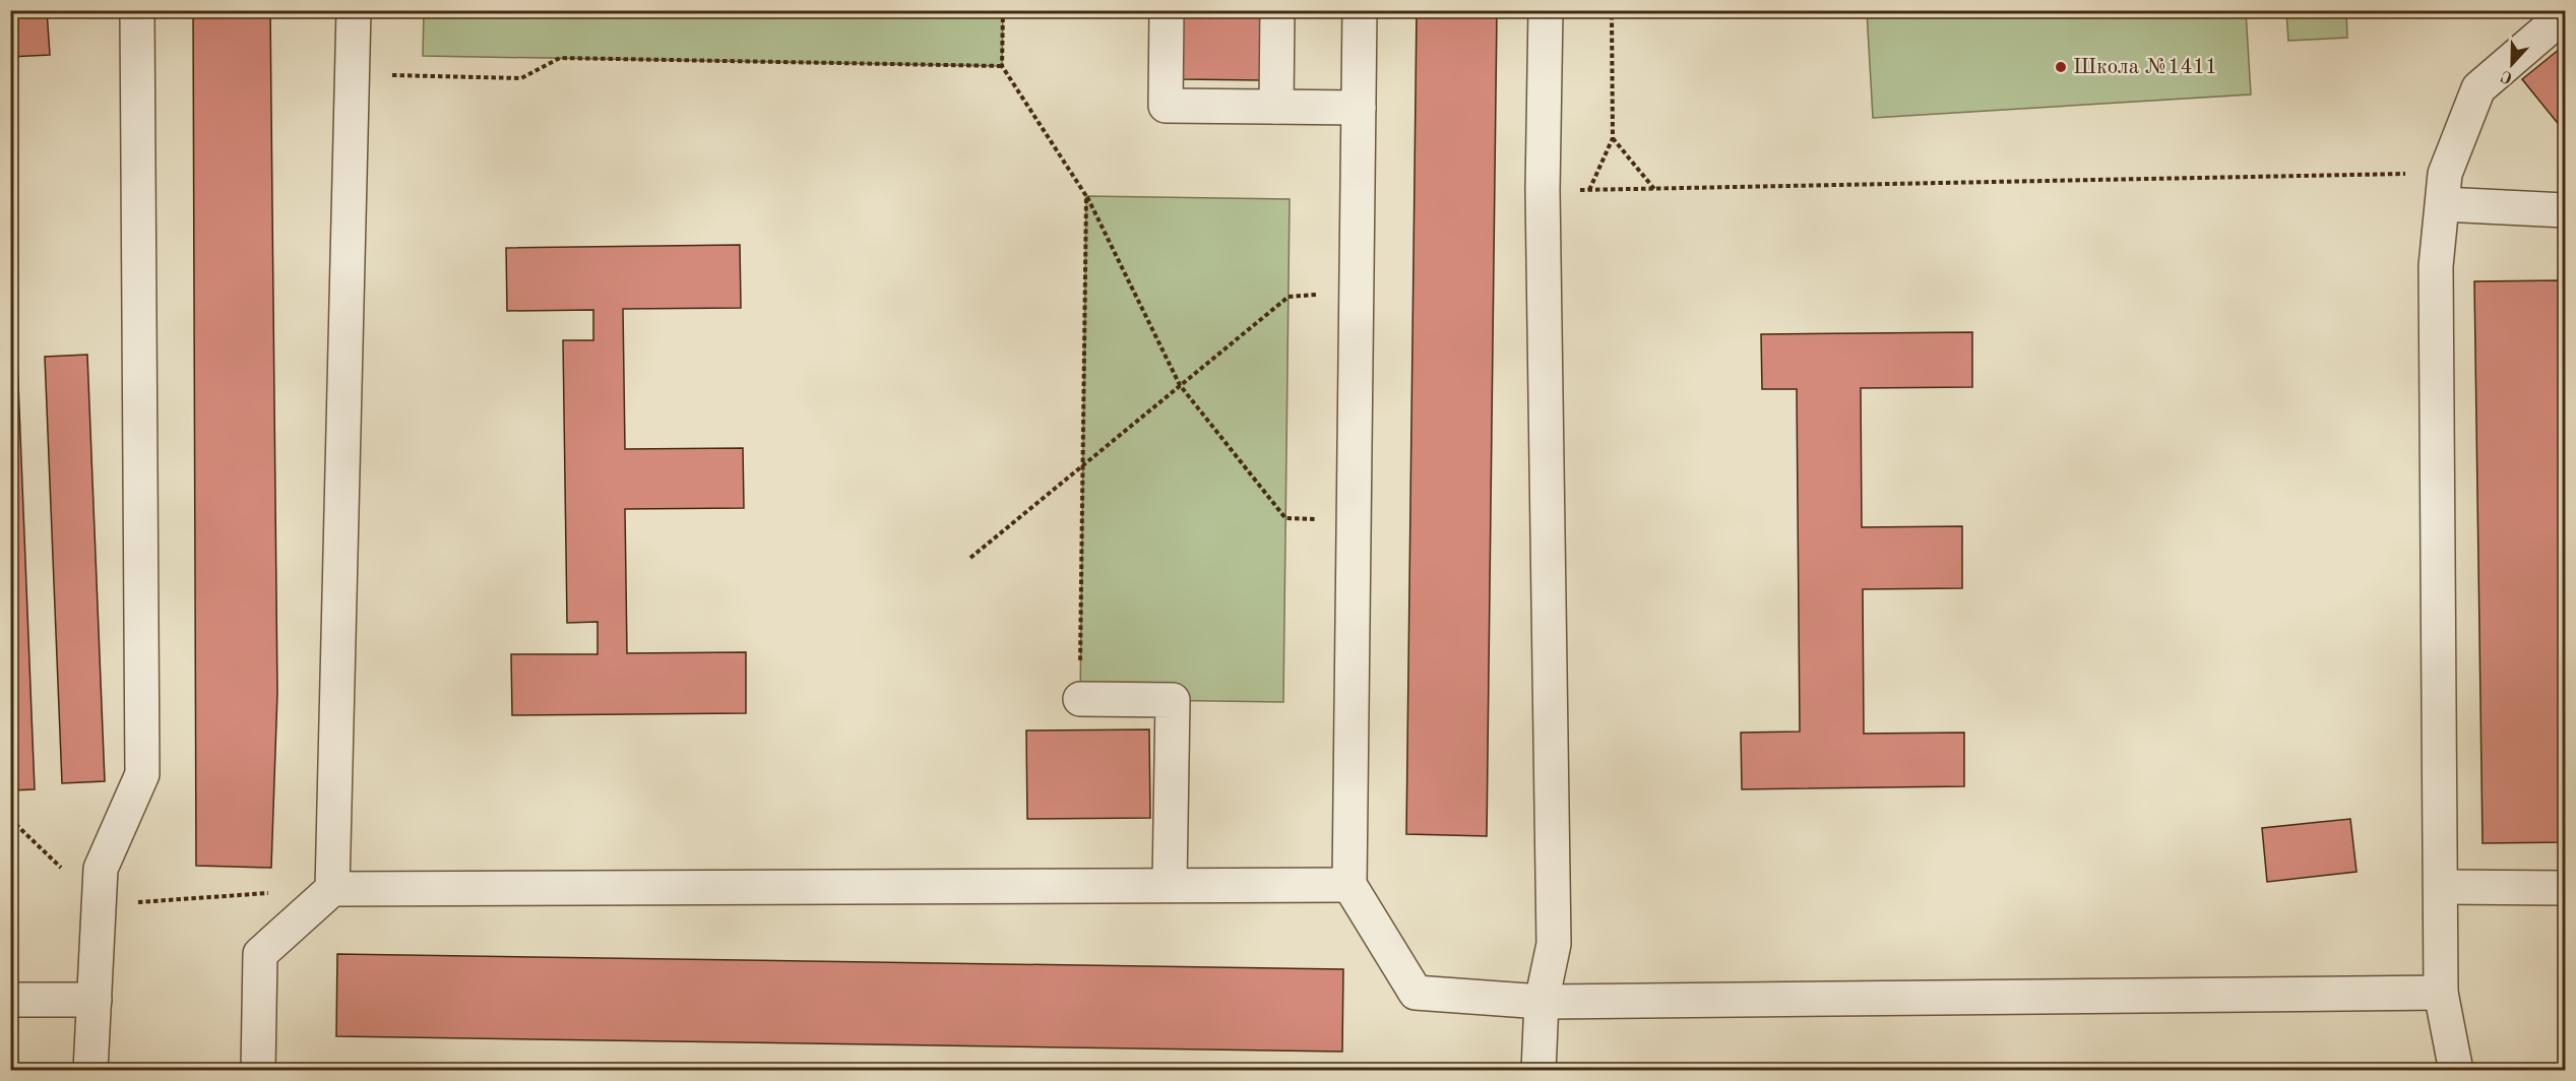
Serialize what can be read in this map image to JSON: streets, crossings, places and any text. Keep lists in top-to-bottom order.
{
  "places": ["Школа №1411"],
  "north": "bottom"
}
